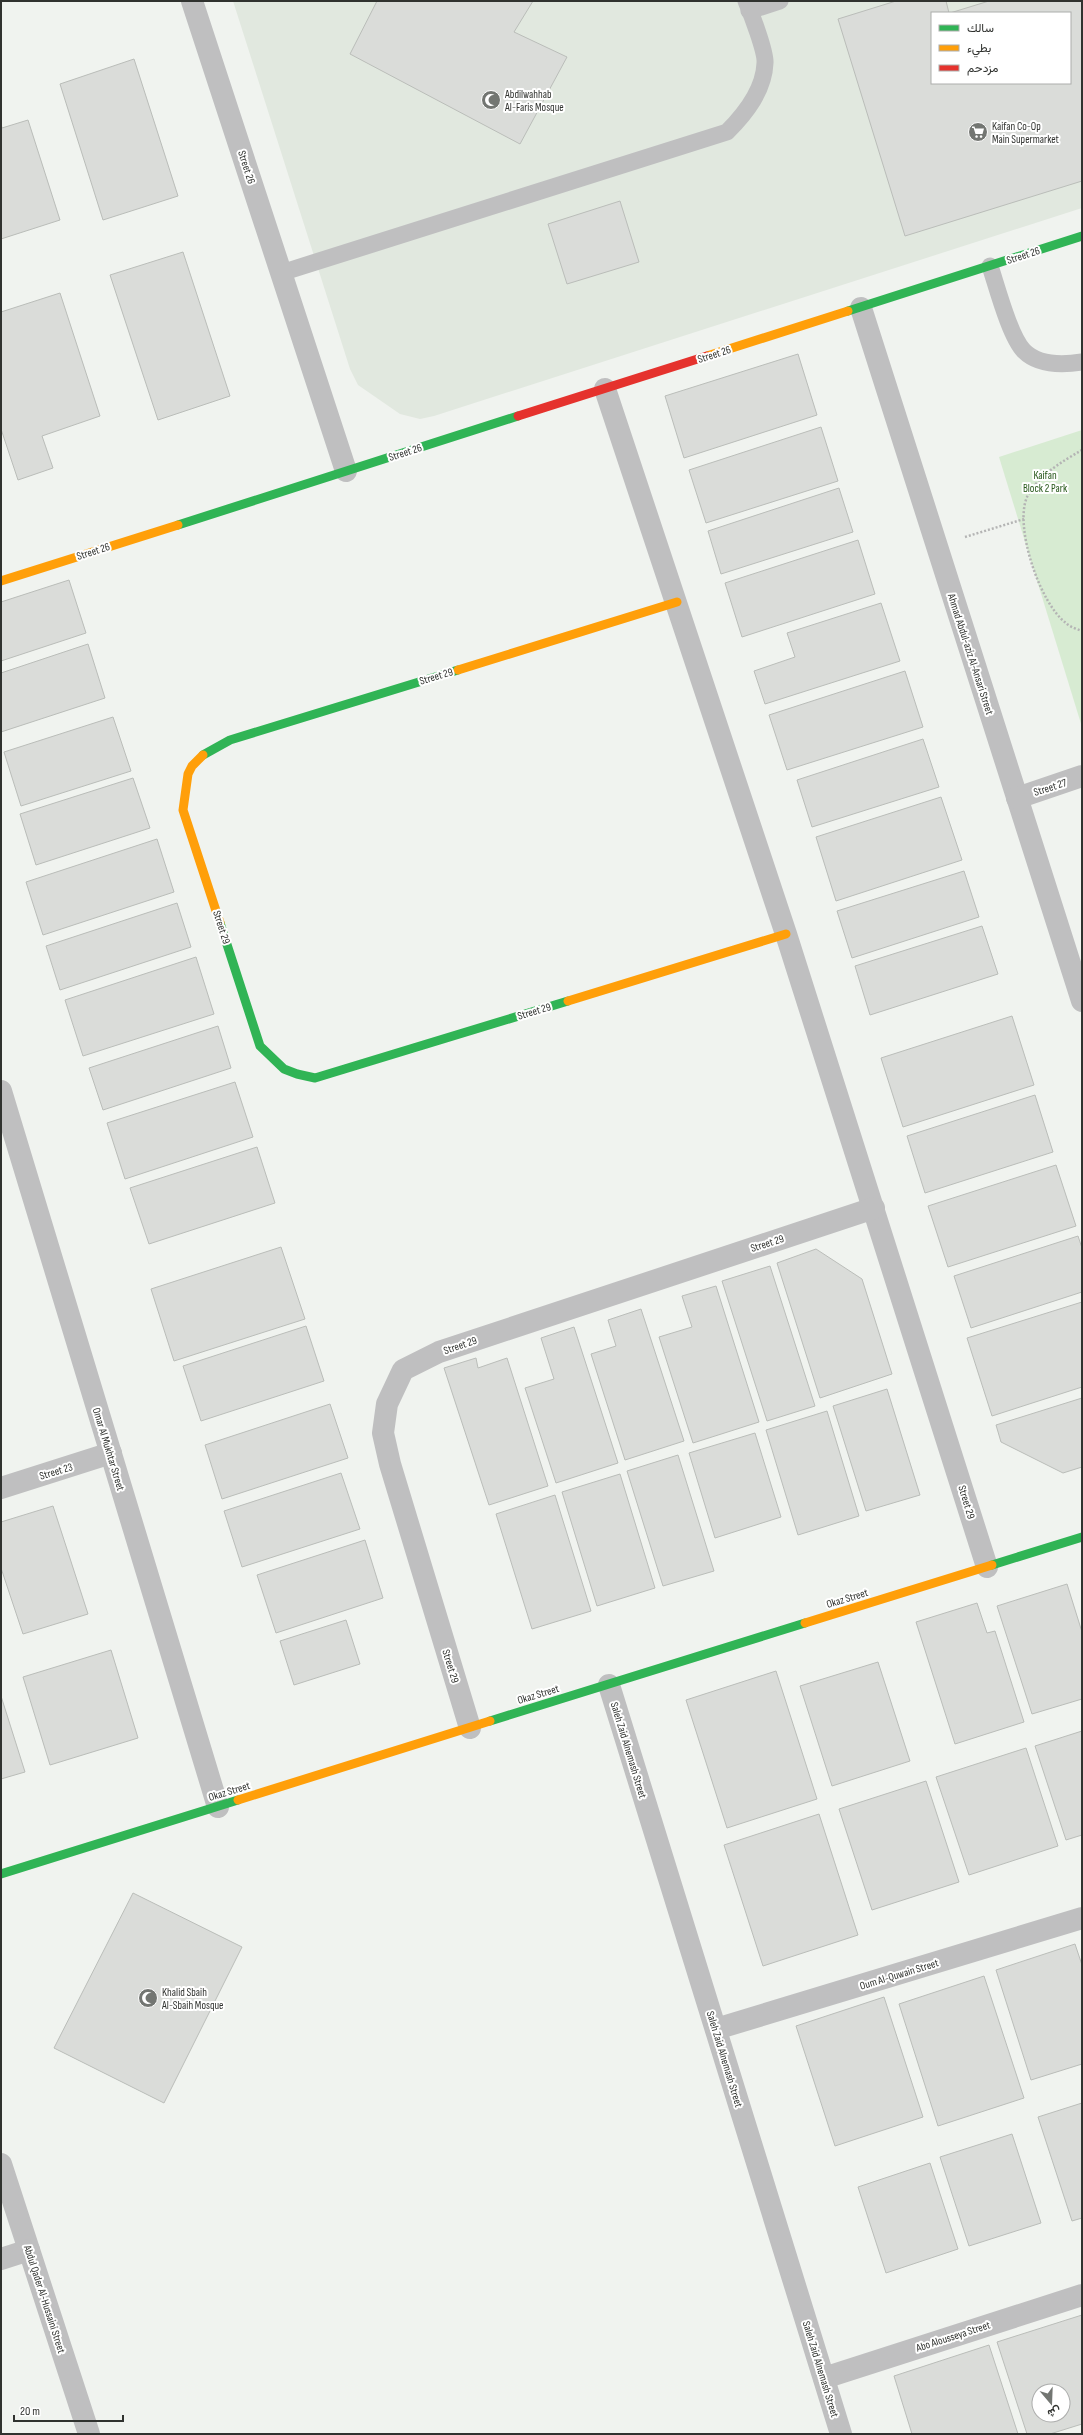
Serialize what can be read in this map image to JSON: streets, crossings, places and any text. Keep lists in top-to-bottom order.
{
  "streets": {
    "street": [
      "Street 26",
      "Ahmad Abdul-aziz Al-Ansari Street",
      "Street 29",
      "Street 27",
      "Omar Al Mukhtar Street",
      "Street 23",
      "Okaz Street",
      "Saleh Zaid Alnemash Street",
      "Oum Al-Quwain Street",
      "Abdul Qader Al-Hussaini Street",
      "Abo Alousseya Street"
    ]
  },
  "crossings": [
    ["Street 26", "Ahmad Abdul-aziz Al-Ansari Street"],
    ["Street 26", "Street 29"],
    ["Ahmad Abdul-aziz Al-Ansari Street", "Street 27"],
    ["Street 29", "Okaz Street"],
    ["Omar Al Mukhtar Street", "Street 23"],
    ["Omar Al Mukhtar Street", "Okaz Street"],
    ["Okaz Street", "Saleh Zaid Alnemash Street"],
    ["Saleh Zaid Alnemash Street", "Oum Al-Quwain Street"],
    ["Saleh Zaid Alnemash Street", "Abo Alousseya Street"]
  ],
  "parks": ["Kaifan Block 2 Park"],
  "places": {
    "mosque": ["Abdilwahhab Al-Faris Mosque", "Khalid Sbaih Al-Sbaih Mosque"],
    "supermarket": ["Kaifan Co-Op Main Supermarket"]
  },
  "legend": ["سالك", "بطيء", "مزدحم"],
  "scale_bar": "20 m",
  "north": "bottom"
}
